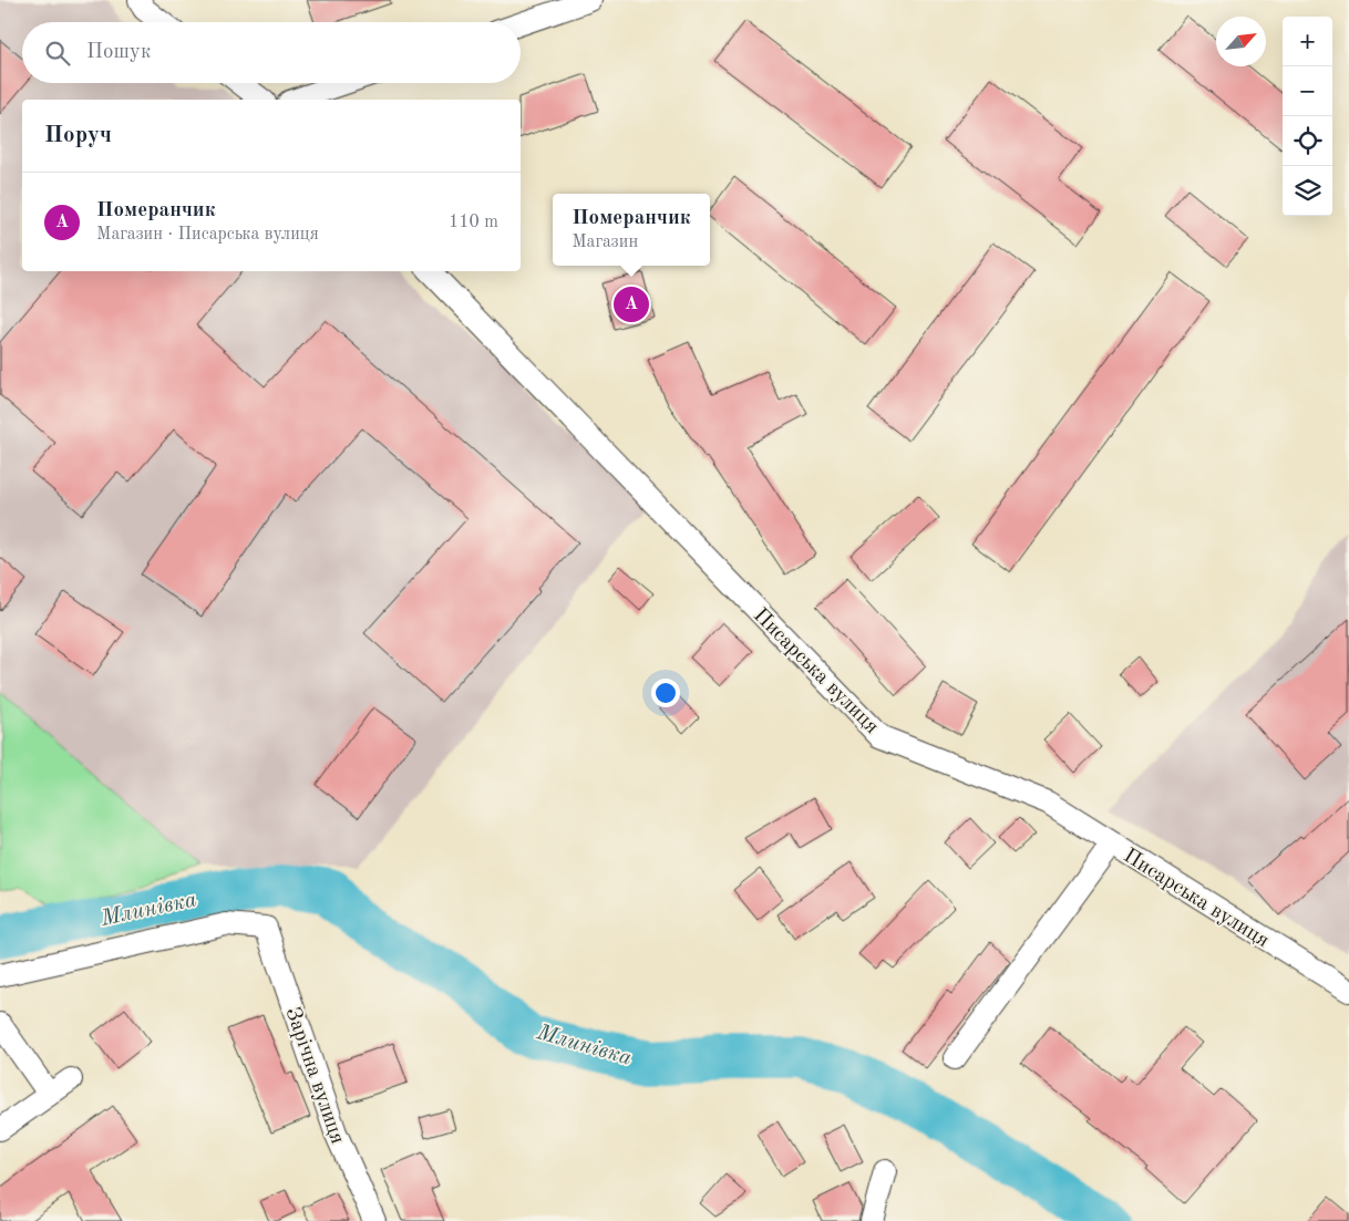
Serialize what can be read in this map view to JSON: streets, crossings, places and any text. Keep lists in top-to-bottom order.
{
  "streets": {
    "street": ["Писарська вулиця", "Зарічна вулиця"]
  },
  "water": ["Млинівка"],
  "north": "top right",
  "page": {
    "map_buttons": ["+", "−"],
    "search": "Пошук",
    "heading": "Поруч",
    "list": [
      {
        "mark": "A",
        "name": "Померанчик",
        "note": "Магазин · Писарська вулиця",
        "value": "110 m"
      }
    ],
    "popup": ["Померанчик", "Магазин"],
    "pins": "A"
  }
}
